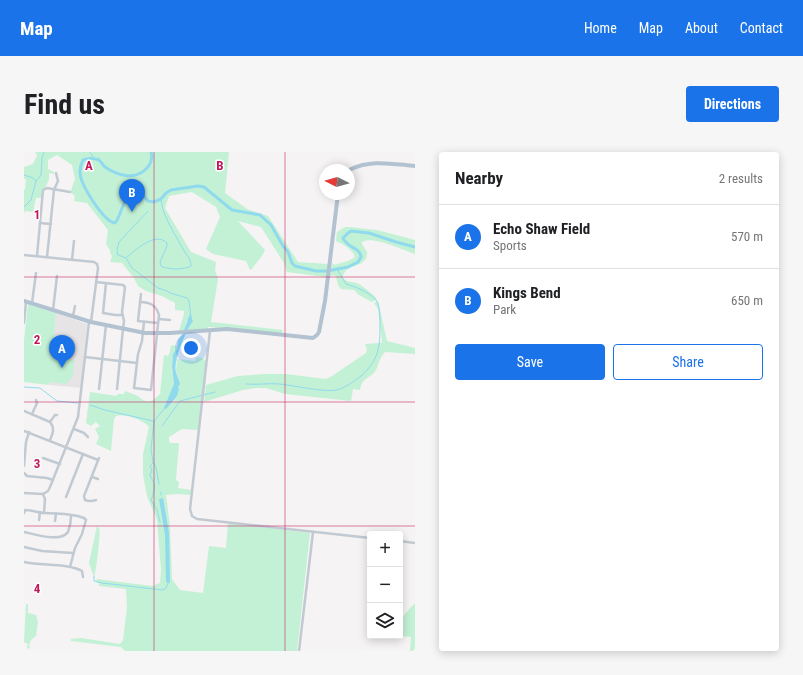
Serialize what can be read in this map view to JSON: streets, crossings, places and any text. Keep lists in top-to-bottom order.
{
  "north": "left",
  "page": {
    "header": "Map",
    "nav": [
      "Home",
      "Map",
      "About",
      "Contact"
    ],
    "buttons": [
      "Directions",
      ["Save", "Share"]
    ],
    "title": "Find us",
    "heading": ["Nearby", "2 results"],
    "pins": ["B", "A"],
    "list": [
      {
        "mark": "A",
        "name": "Echo Shaw Field",
        "note": "Sports",
        "value": "570 m"
      },
      {
        "mark": "B",
        "name": "Kings Bend",
        "note": "Park",
        "value": "650 m"
      }
    ],
    "map_buttons": ["+", "−"]
  },
  "grid": {
    "columns": ["A", "B"],
    "rows": [
      "1",
      "2",
      "3",
      "4"
    ]
  }
}
